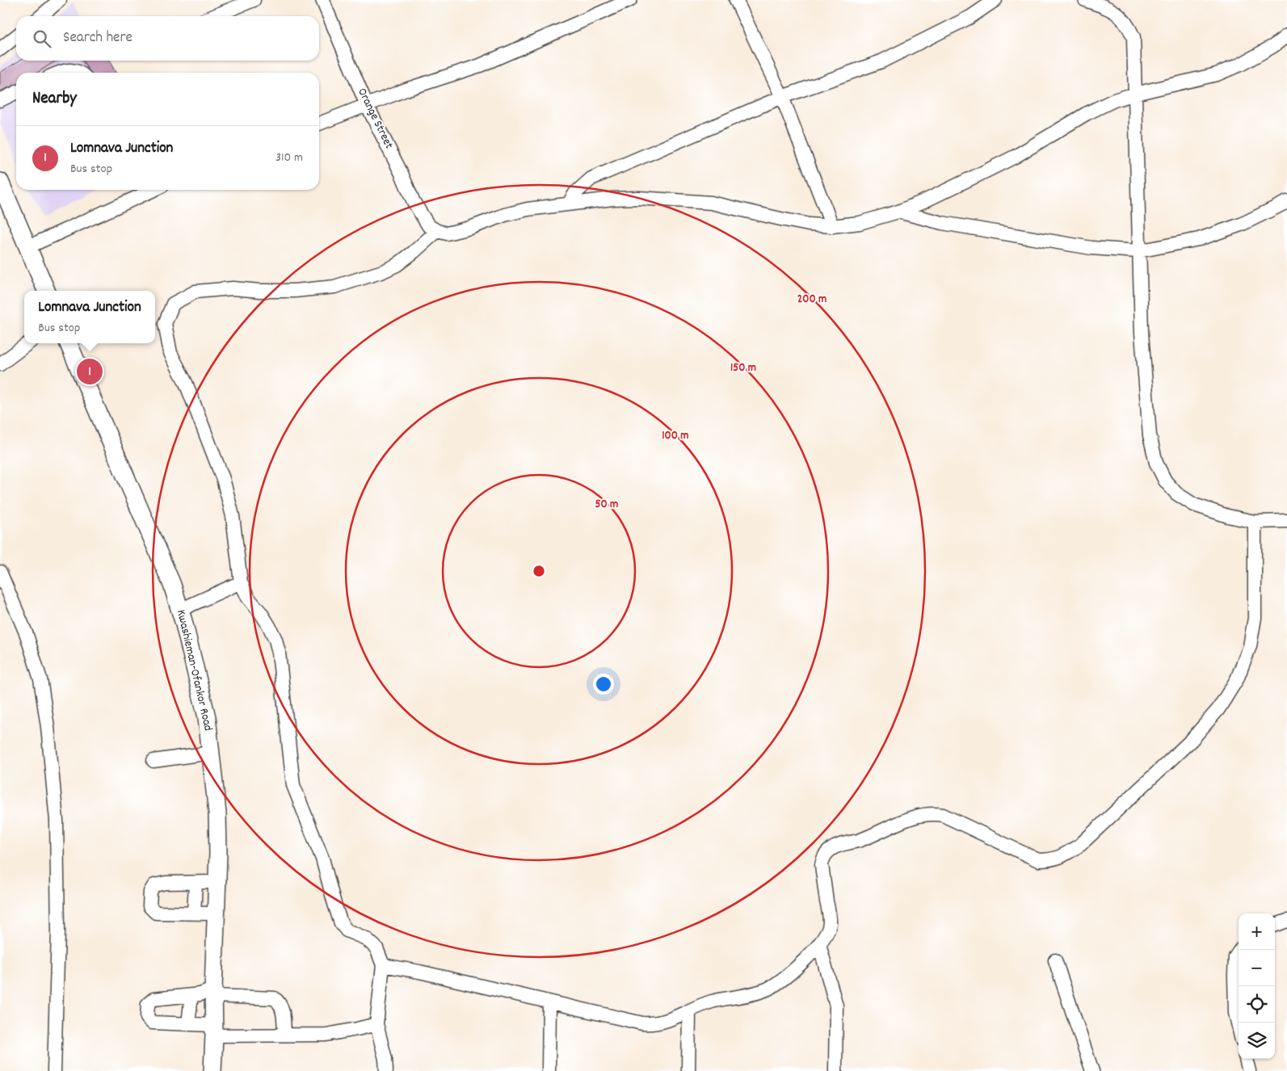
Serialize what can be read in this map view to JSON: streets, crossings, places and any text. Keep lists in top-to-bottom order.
{
  "streets": {
    "main road": ["Kwashieman-Ofankor Road"],
    "street": ["Orange Street"]
  },
  "page": {
    "search": "Search here",
    "heading": "Nearby",
    "list": [
      {
        "mark": "1",
        "name": "Lomnava Junction",
        "note": "Bus stop",
        "value": "310 m"
      }
    ],
    "popup": ["Lomnava Junction", "Bus stop"],
    "pins": "1",
    "map_buttons": ["+", "−"]
  },
  "rings": [
    "200 m",
    "150 m",
    "100 m",
    "50 m"
  ]
}
